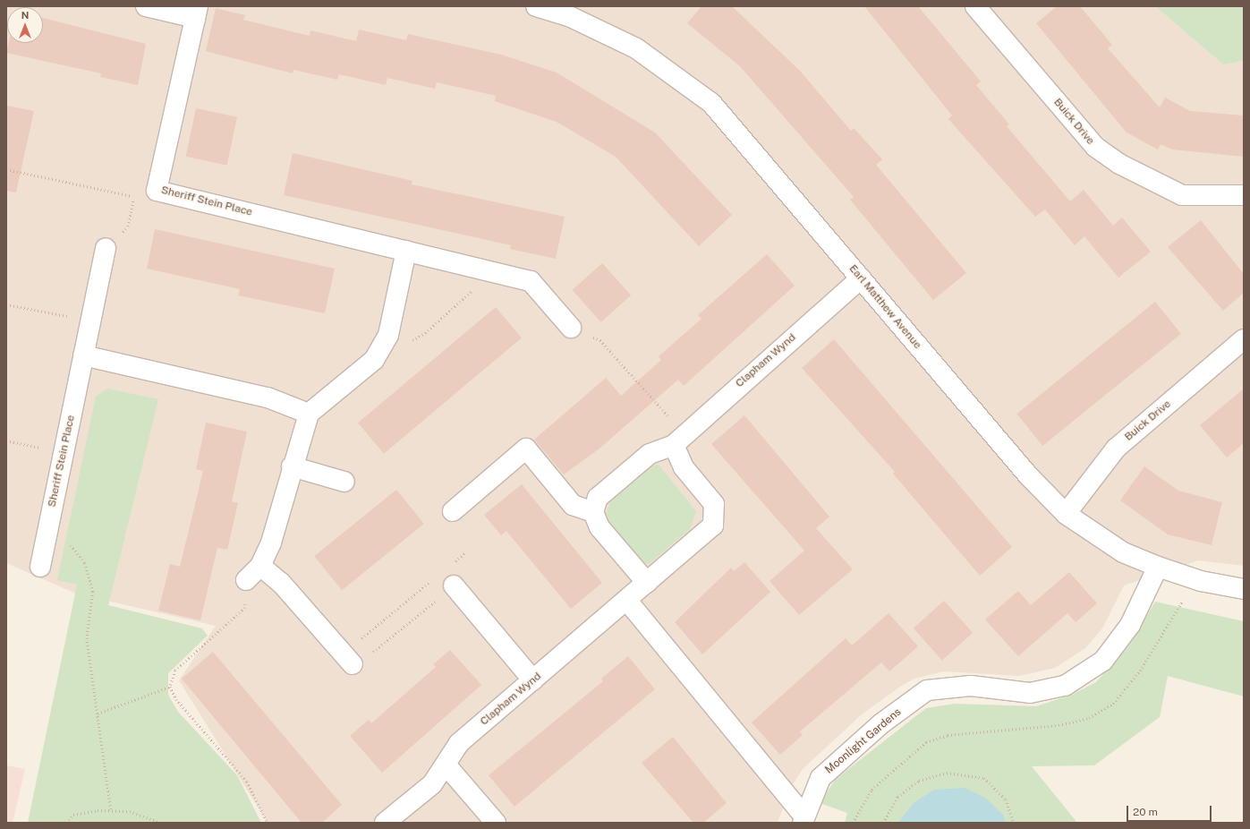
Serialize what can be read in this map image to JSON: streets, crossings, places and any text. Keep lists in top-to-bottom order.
{
  "streets": {
    "street": [
      "Buick Drive",
      "Sheriff Stein Place",
      "Earl Matthew Avenue",
      "Clapham Wynd",
      "Moonlight Gardens"
    ]
  },
  "crossings": [
    ["Buick Drive", "Earl Matthew Avenue"],
    ["Earl Matthew Avenue", "Clapham Wynd"],
    ["Earl Matthew Avenue", "Moonlight Gardens"],
    ["Clapham Wynd", "Moonlight Gardens"]
  ],
  "scale_bar": "20 m",
  "north": "top"
}
